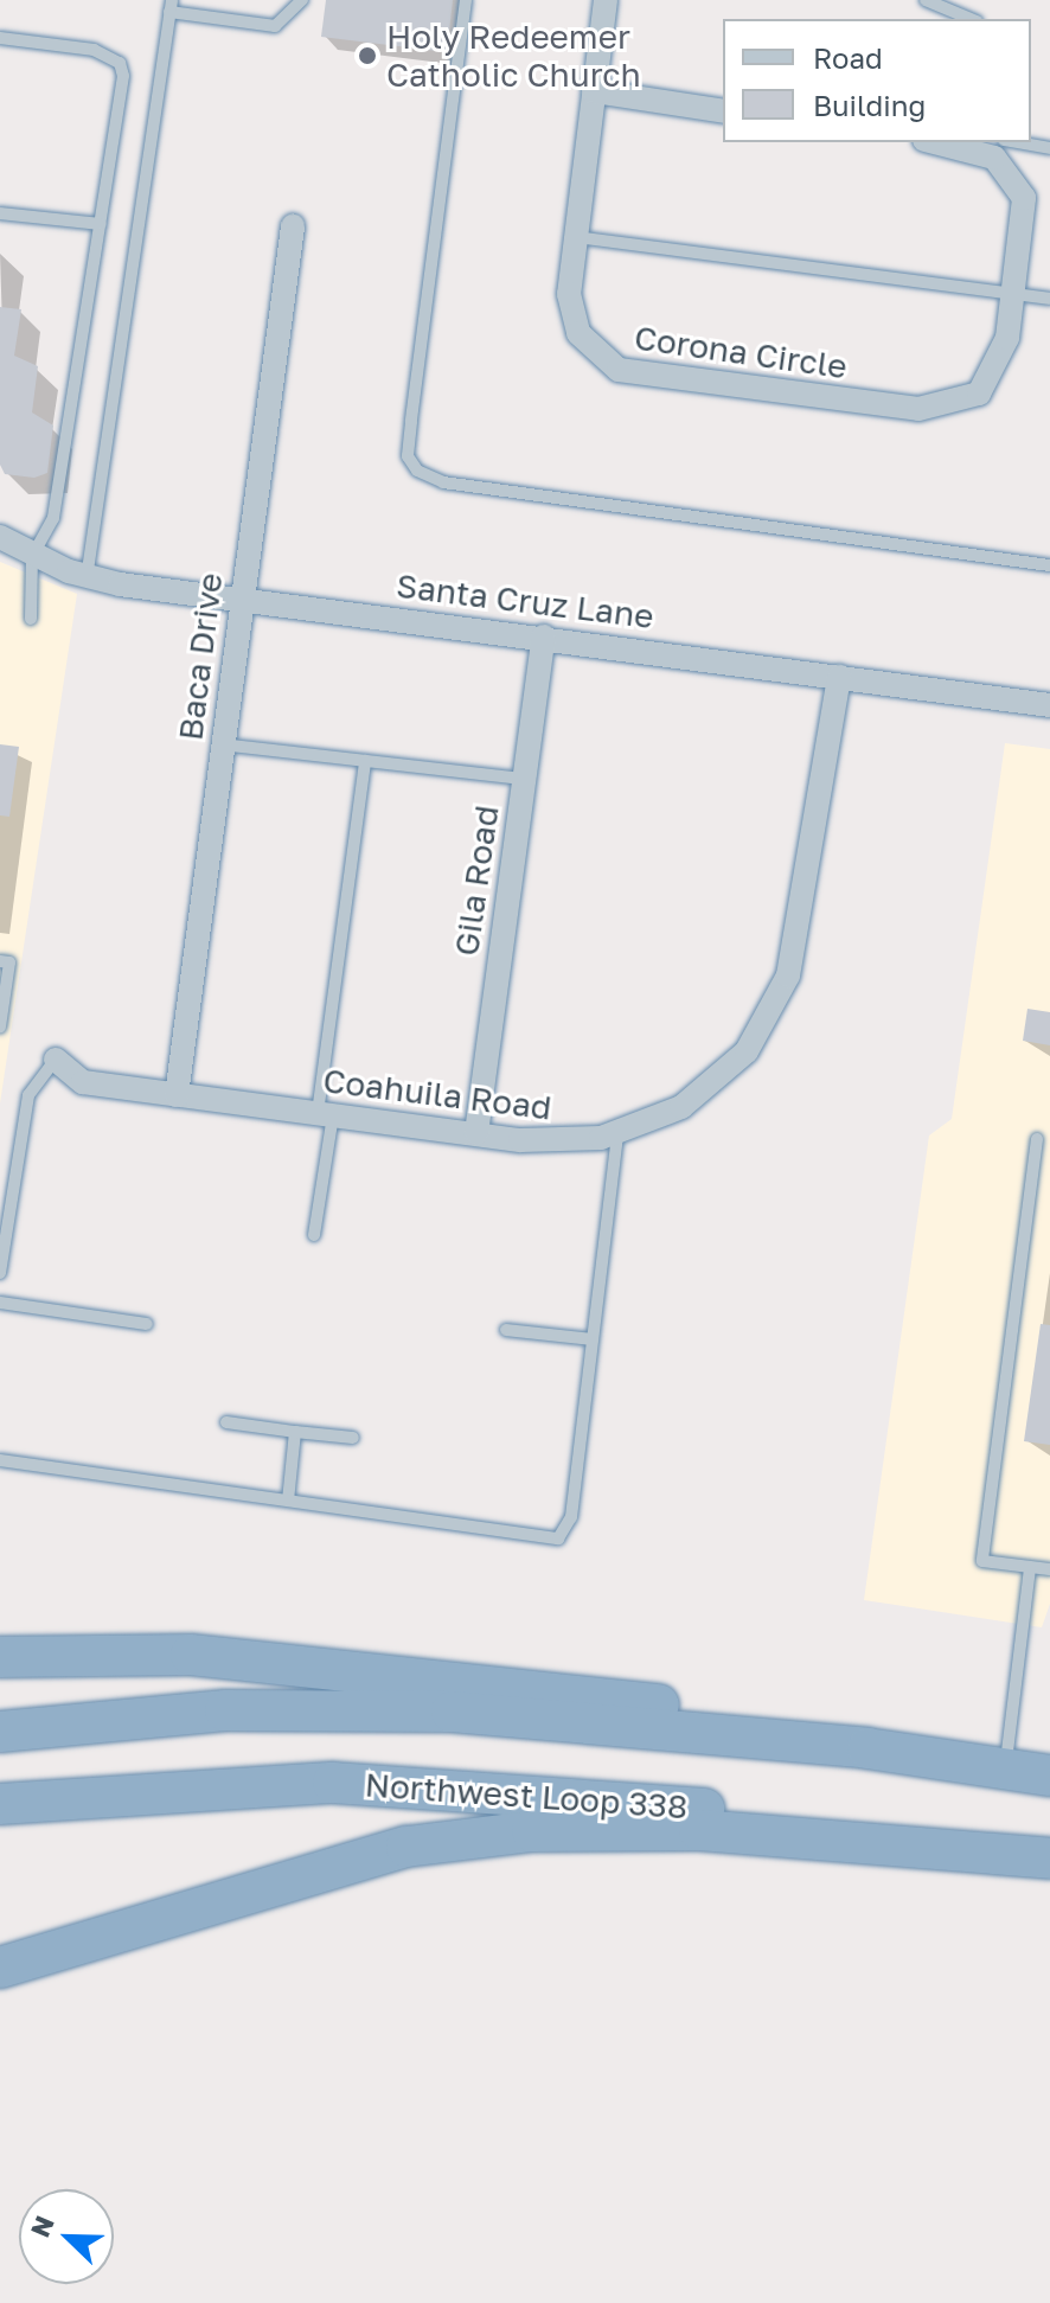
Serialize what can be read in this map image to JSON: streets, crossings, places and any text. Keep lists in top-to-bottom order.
{
  "streets": {
    "highway": ["Northwest Loop 338"],
    "street": [
      "Corona Circle",
      "Santa Cruz Lane",
      "Baca Drive",
      "Gila Road",
      "Coahuila Road"
    ]
  },
  "crossings": [
    ["Santa Cruz Lane", "Baca Drive"],
    ["Santa Cruz Lane", "Gila Road"],
    ["Santa Cruz Lane", "Coahuila Road"],
    ["Baca Drive", "Coahuila Road"],
    ["Gila Road", "Coahuila Road"]
  ],
  "places": ["Holy Redeemer Catholic Church"],
  "legend": ["Road", "Building"],
  "north": "top left"
}
